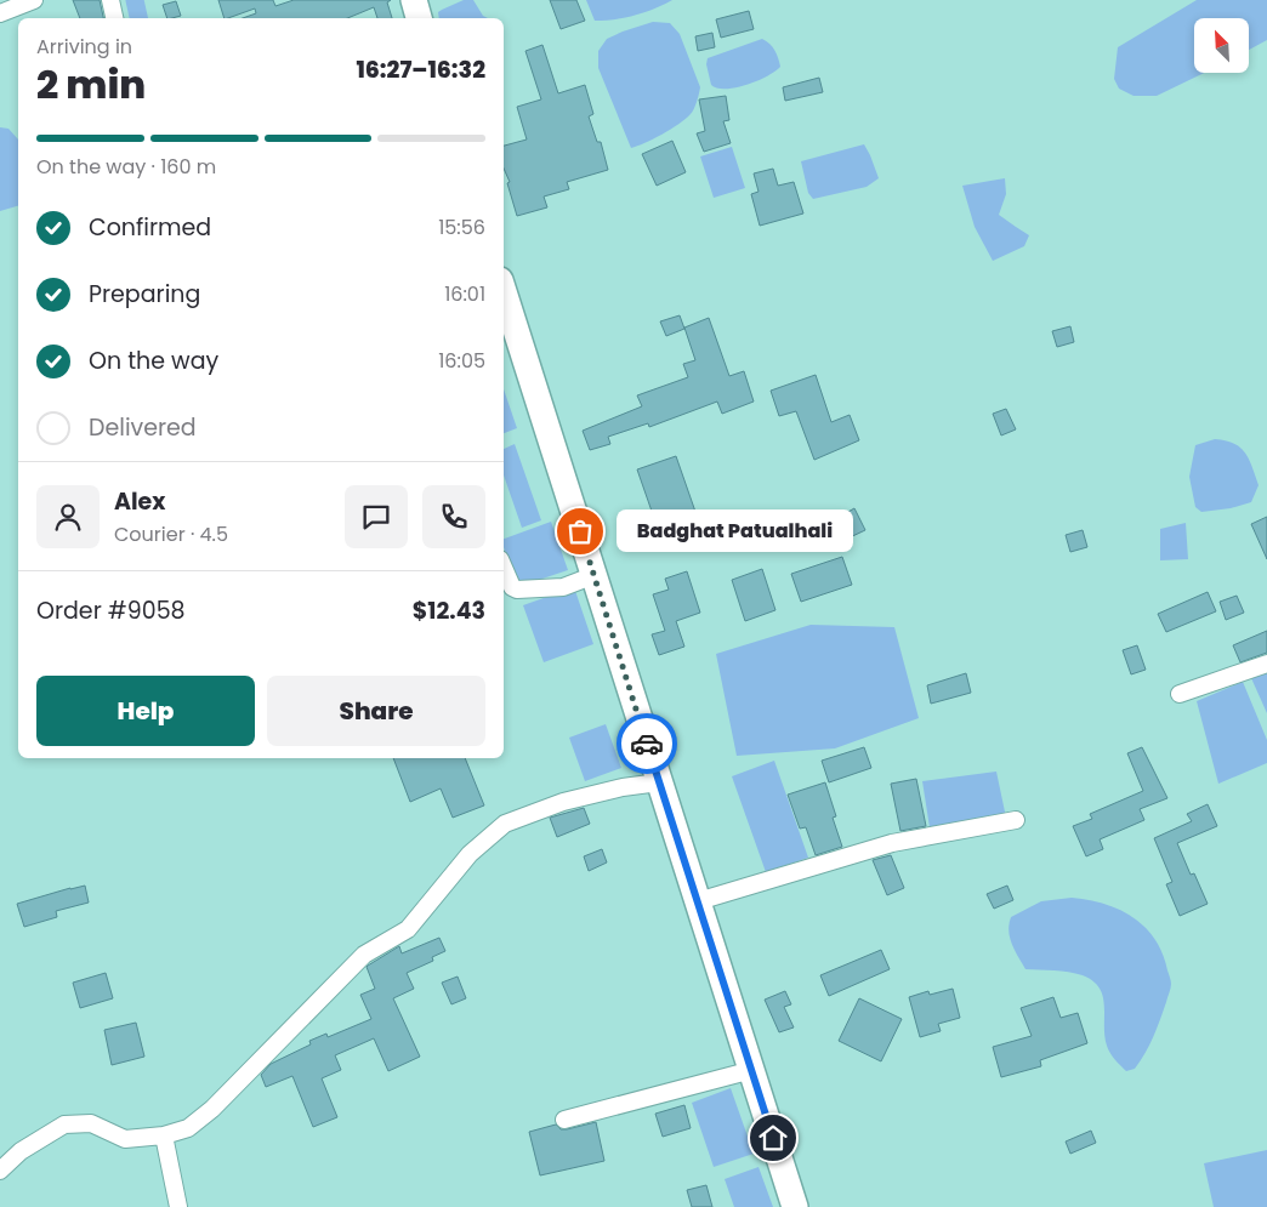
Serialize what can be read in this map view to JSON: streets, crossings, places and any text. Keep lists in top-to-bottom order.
{
  "places": ["Badghat Patualhali"],
  "north": "top left",
  "page": {
    "heading": ["2 min", "Arriving in", "16:27–16:32"],
    "panel": [
      "Alex",
      "Courier · 4.5",
      "Order #9058",
      "$12.43"
    ],
    "bar": "On the way · 160 m",
    "list": [
      ["Confirmed", "15:56"],
      ["Preparing", "16:01"],
      ["On the way", "16:05"],
      "Delivered"
    ],
    "bubble": "Badghat Patualhali",
    "buttons": ["Help", "Share"]
  }
}
